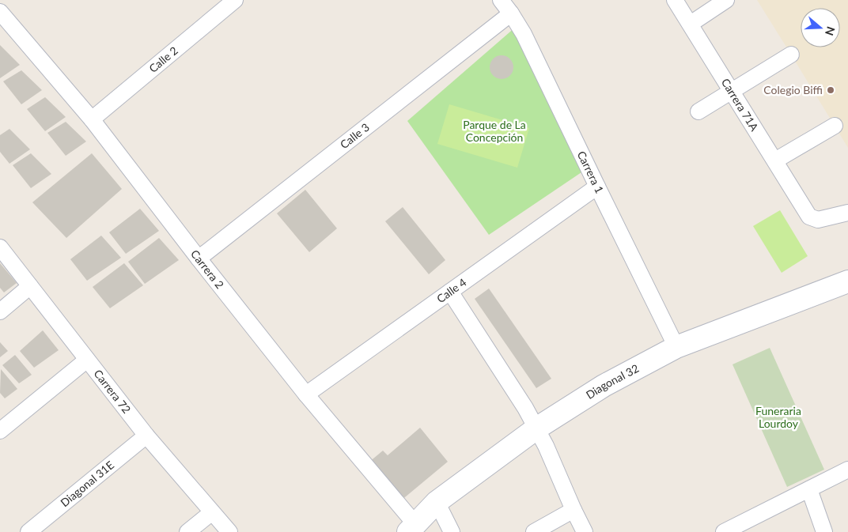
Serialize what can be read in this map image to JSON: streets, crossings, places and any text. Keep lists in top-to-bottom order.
{
  "streets": {
    "street": [
      "Calle 2",
      "Carrera 71A",
      "Calle 3",
      "Carrera 1",
      "Carrera 2",
      "Calle 4",
      "Diagonal 32",
      "Carrera 72",
      "Diagonal 31E"
    ]
  },
  "crossings": [
    ["Calle 2", "Carrera 2"],
    ["Calle 3", "Carrera 1"],
    ["Calle 3", "Carrera 2"],
    ["Carrera 1", "Calle 4"],
    ["Carrera 1", "Diagonal 32"],
    ["Carrera 2", "Calle 4"],
    ["Carrera 2", "Diagonal 32"],
    ["Carrera 72", "Diagonal 31E"]
  ],
  "parks": ["Parque de La Concepción", "Funeraria Lourdoy"],
  "places": ["Colegio Biffi"],
  "north": "right"
}
